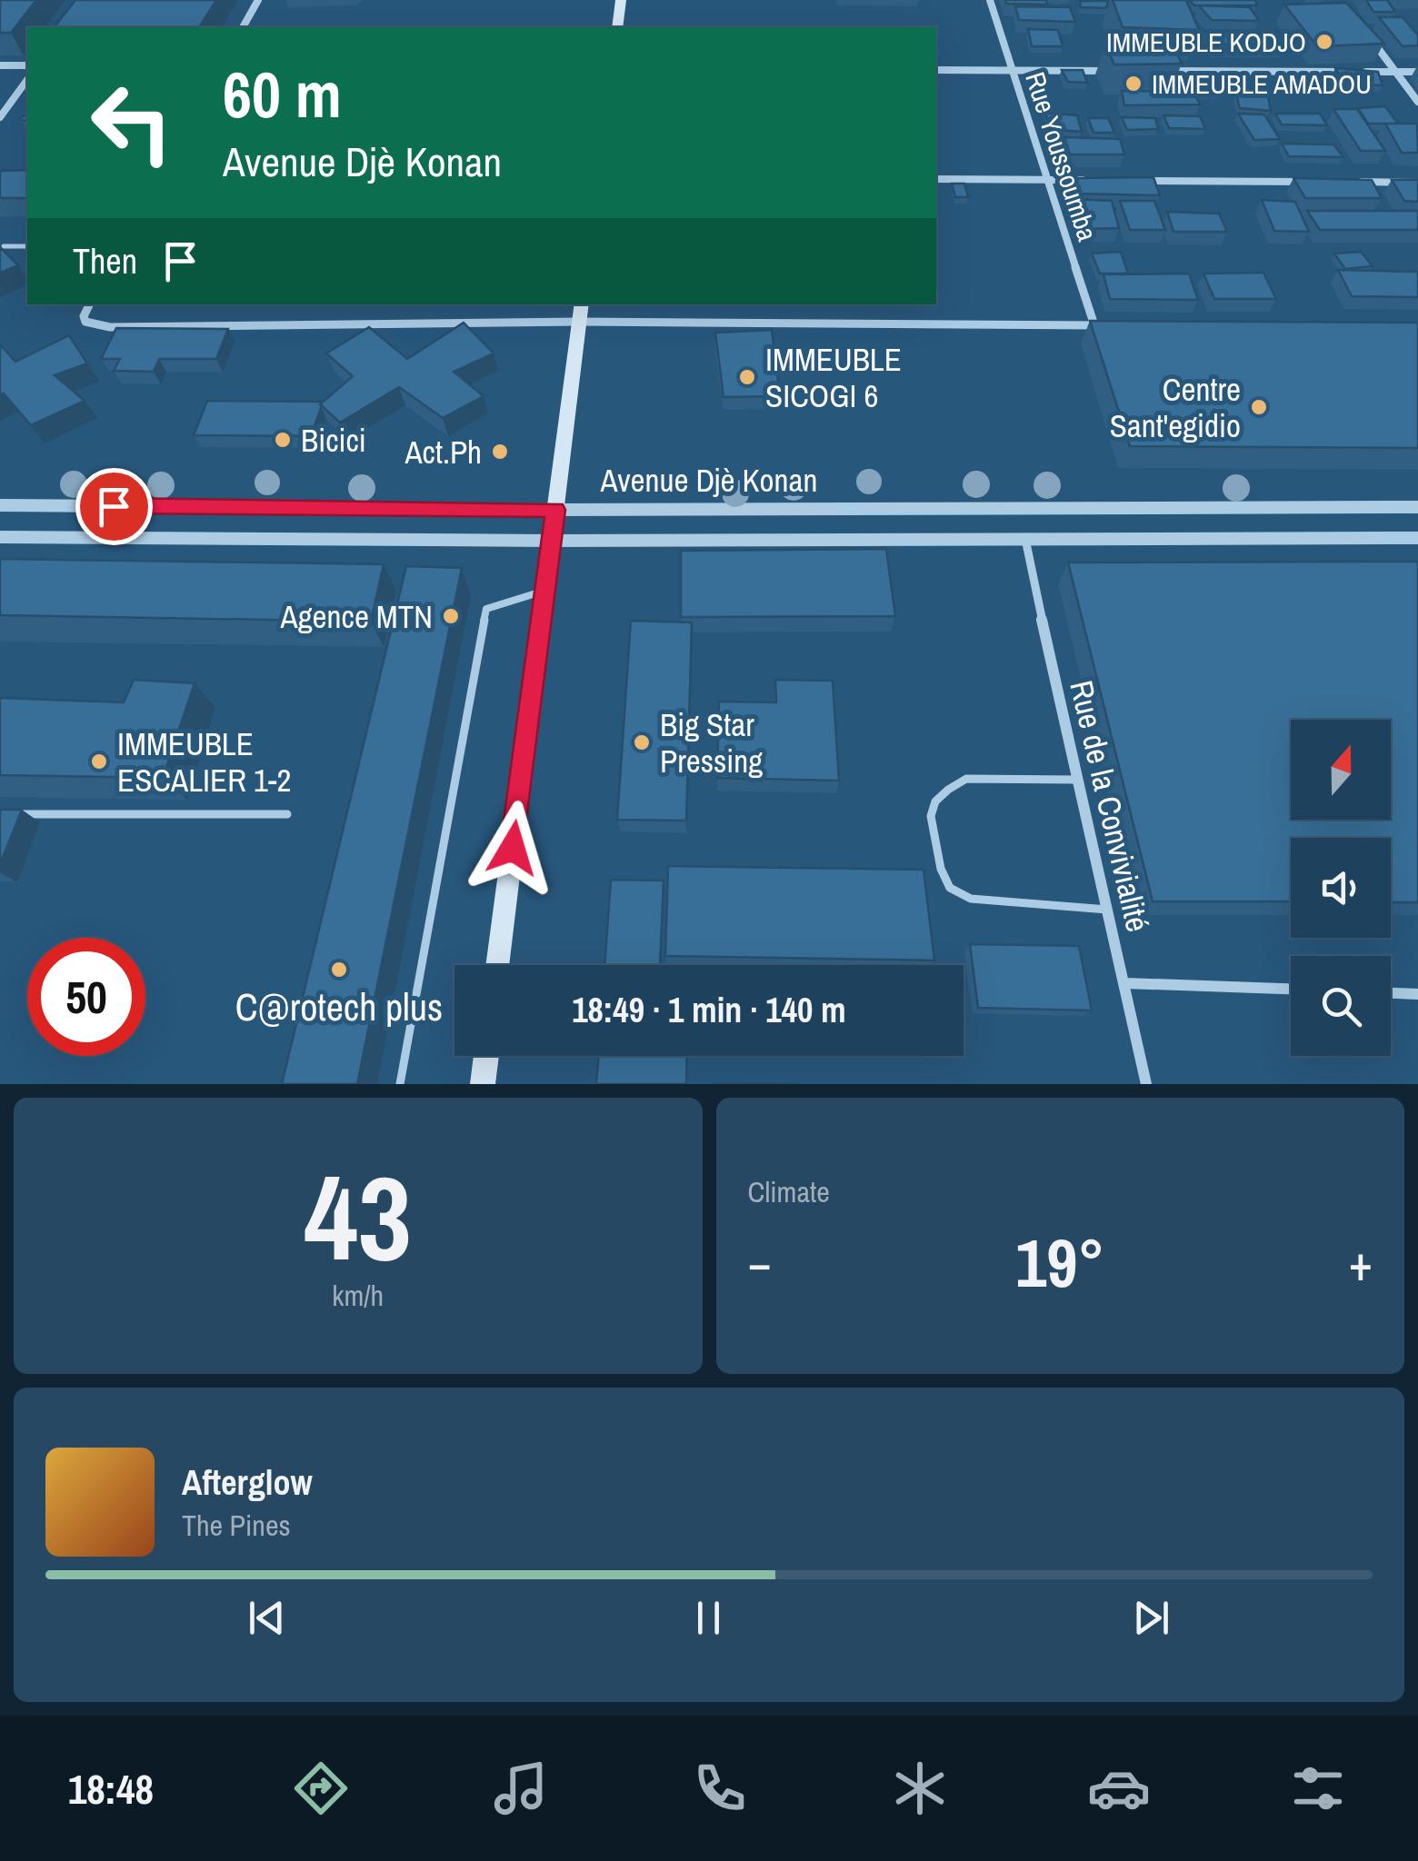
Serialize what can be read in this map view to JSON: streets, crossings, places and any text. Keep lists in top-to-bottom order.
{
  "streets": {
    "street": ["Rue Youssoumba", "Avenue Djè Konan", "Rue de la Convivialité"]
  },
  "crossings": [
    ["Avenue Djè Konan", "Rue de la Convivialité"]
  ],
  "places": [
    "IMMEUBLE KODJO",
    "IMMEUBLE AMADOU",
    "IMMEUBLE SICOGI 6",
    "Centre Sant'egidio",
    "Bicici",
    "Act.Ph",
    "Agence MTN",
    "Big Star Pressing",
    "IMMEUBLE ESCALIER 1-2",
    "C@rotech plus"
  ],
  "north": "top",
  "page": {
    "turn": ["60 m", "Avenue Djè Konan"],
    "then": "Then",
    "limit": "50",
    "trip": "18:49 · 1 min · 140 m",
    "tile": [
      ["43", "km/h"],
      "Climate"
    ],
    "heat": ["−", "19°", "+"],
    "song": ["Afterglow", "The Pines"],
    "tabs": "18:48"
  }
}
